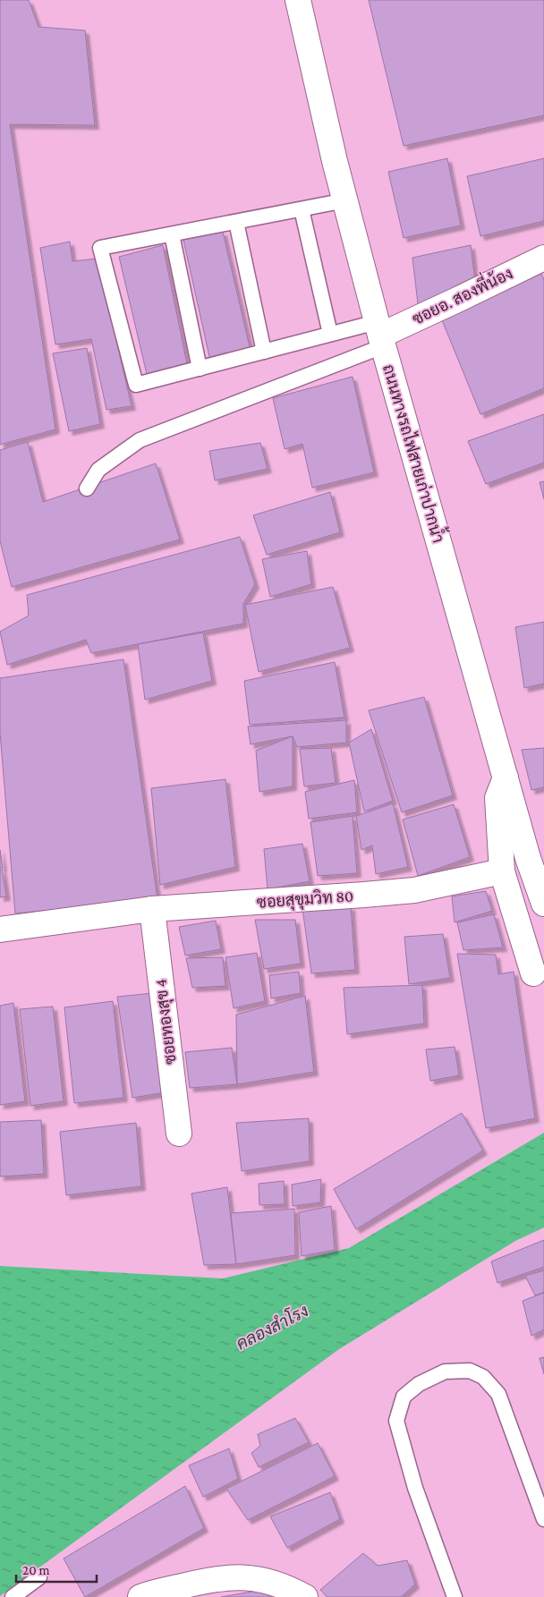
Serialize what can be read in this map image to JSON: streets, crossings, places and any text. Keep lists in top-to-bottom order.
{
  "streets": {
    "street": [
      "ซอยอ. สองพี่น้อง",
      "ถนนทางรถไฟสายเก่าปากน้ำ",
      "ซอยสุขุมวิท 80",
      "ซอยทองสุข 4"
    ]
  },
  "crossings": [
    ["ซอยอ. สองพี่น้อง", "ถนนทางรถไฟสายเก่าปากน้ำ"],
    ["ซอยสุขุมวิท 80", "ซอยทองสุข 4"]
  ],
  "water": ["คลองสำโรง"],
  "scale_bar": "20 m"
}
